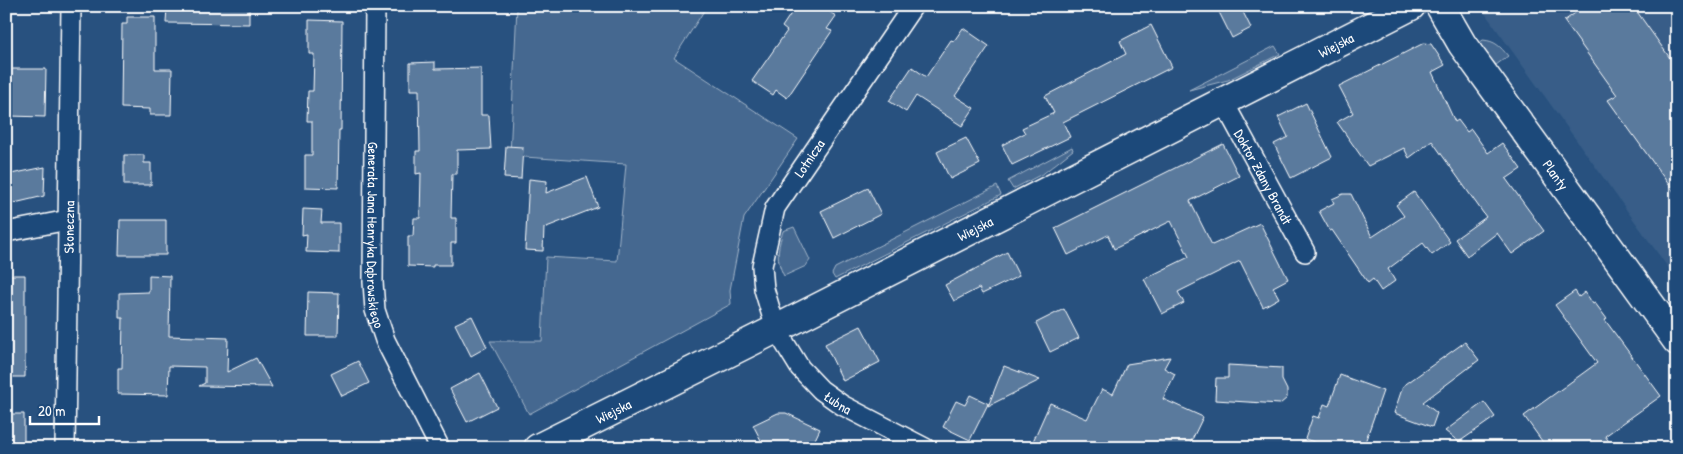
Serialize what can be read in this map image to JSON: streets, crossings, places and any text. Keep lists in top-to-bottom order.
{
  "streets": {
    "street": [
      "Wiejska",
      "Lotnicza",
      "Planty",
      "Doktor Zdany Brandt",
      "Słoneczna",
      "Generała Jana Henryka Dąbrowskiego",
      "Łubna"
    ]
  },
  "crossings": [
    ["Wiejska", "Lotnicza"],
    ["Wiejska", "Doktor Zdany Brandt"],
    ["Wiejska", "Łubna"],
    ["Lotnicza", "Łubna"]
  ],
  "scale_bar": "20 m"
}
